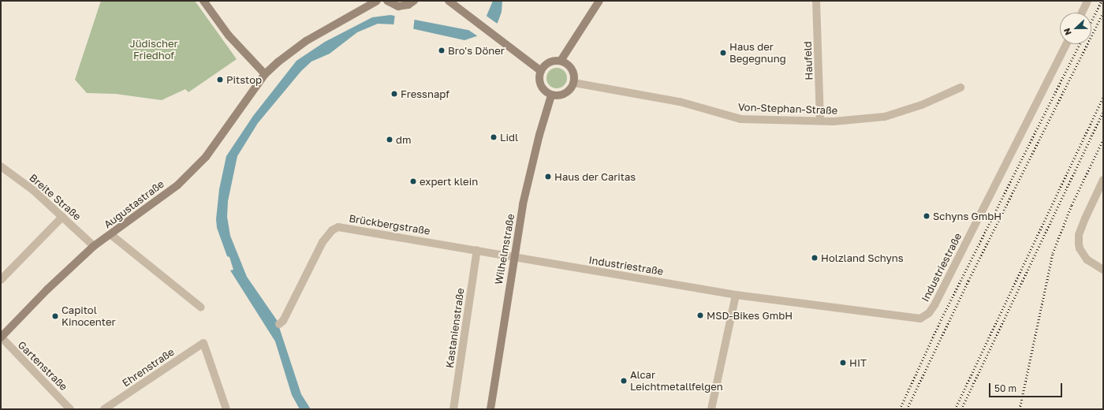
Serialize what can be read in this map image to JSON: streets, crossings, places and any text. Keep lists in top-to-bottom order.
{
  "streets": {
    "main road": ["Augustastraße", "Wilhelmstraße"],
    "street": [
      "Haufeld",
      "Von-Stephan-Straße",
      "Breite Straße",
      "Brückbergstraße",
      "Industriestraße",
      "Kastanienstraße",
      "Gartenstraße",
      "Ehrenstraße"
    ]
  },
  "crossings": [
    ["Haufeld", "Von-Stephan-Straße"],
    ["Von-Stephan-Straße", "Wilhelmstraße"],
    ["Breite Straße", "Augustastraße"],
    ["Augustastraße", "Gartenstraße"],
    ["Brückbergstraße", "Wilhelmstraße"],
    ["Brückbergstraße", "Industriestraße"],
    ["Brückbergstraße", "Kastanienstraße"],
    ["Wilhelmstraße", "Industriestraße"]
  ],
  "parks": ["Jüdischer Friedhof"],
  "places": [
    "Bro's Döner",
    "Haus der Begegnung",
    "Pitstop",
    "Fressnapf",
    "Lidl",
    "dm",
    "Haus der Caritas",
    "expert klein",
    "Schyns GmbH",
    "Holzland Schyns",
    "MSD-Bikes GmbH",
    "Capitol Kinocenter",
    "HIT",
    "Alcar Leichtmetallfelgen"
  ],
  "scale_bar": "50 m",
  "north": "left"
}
